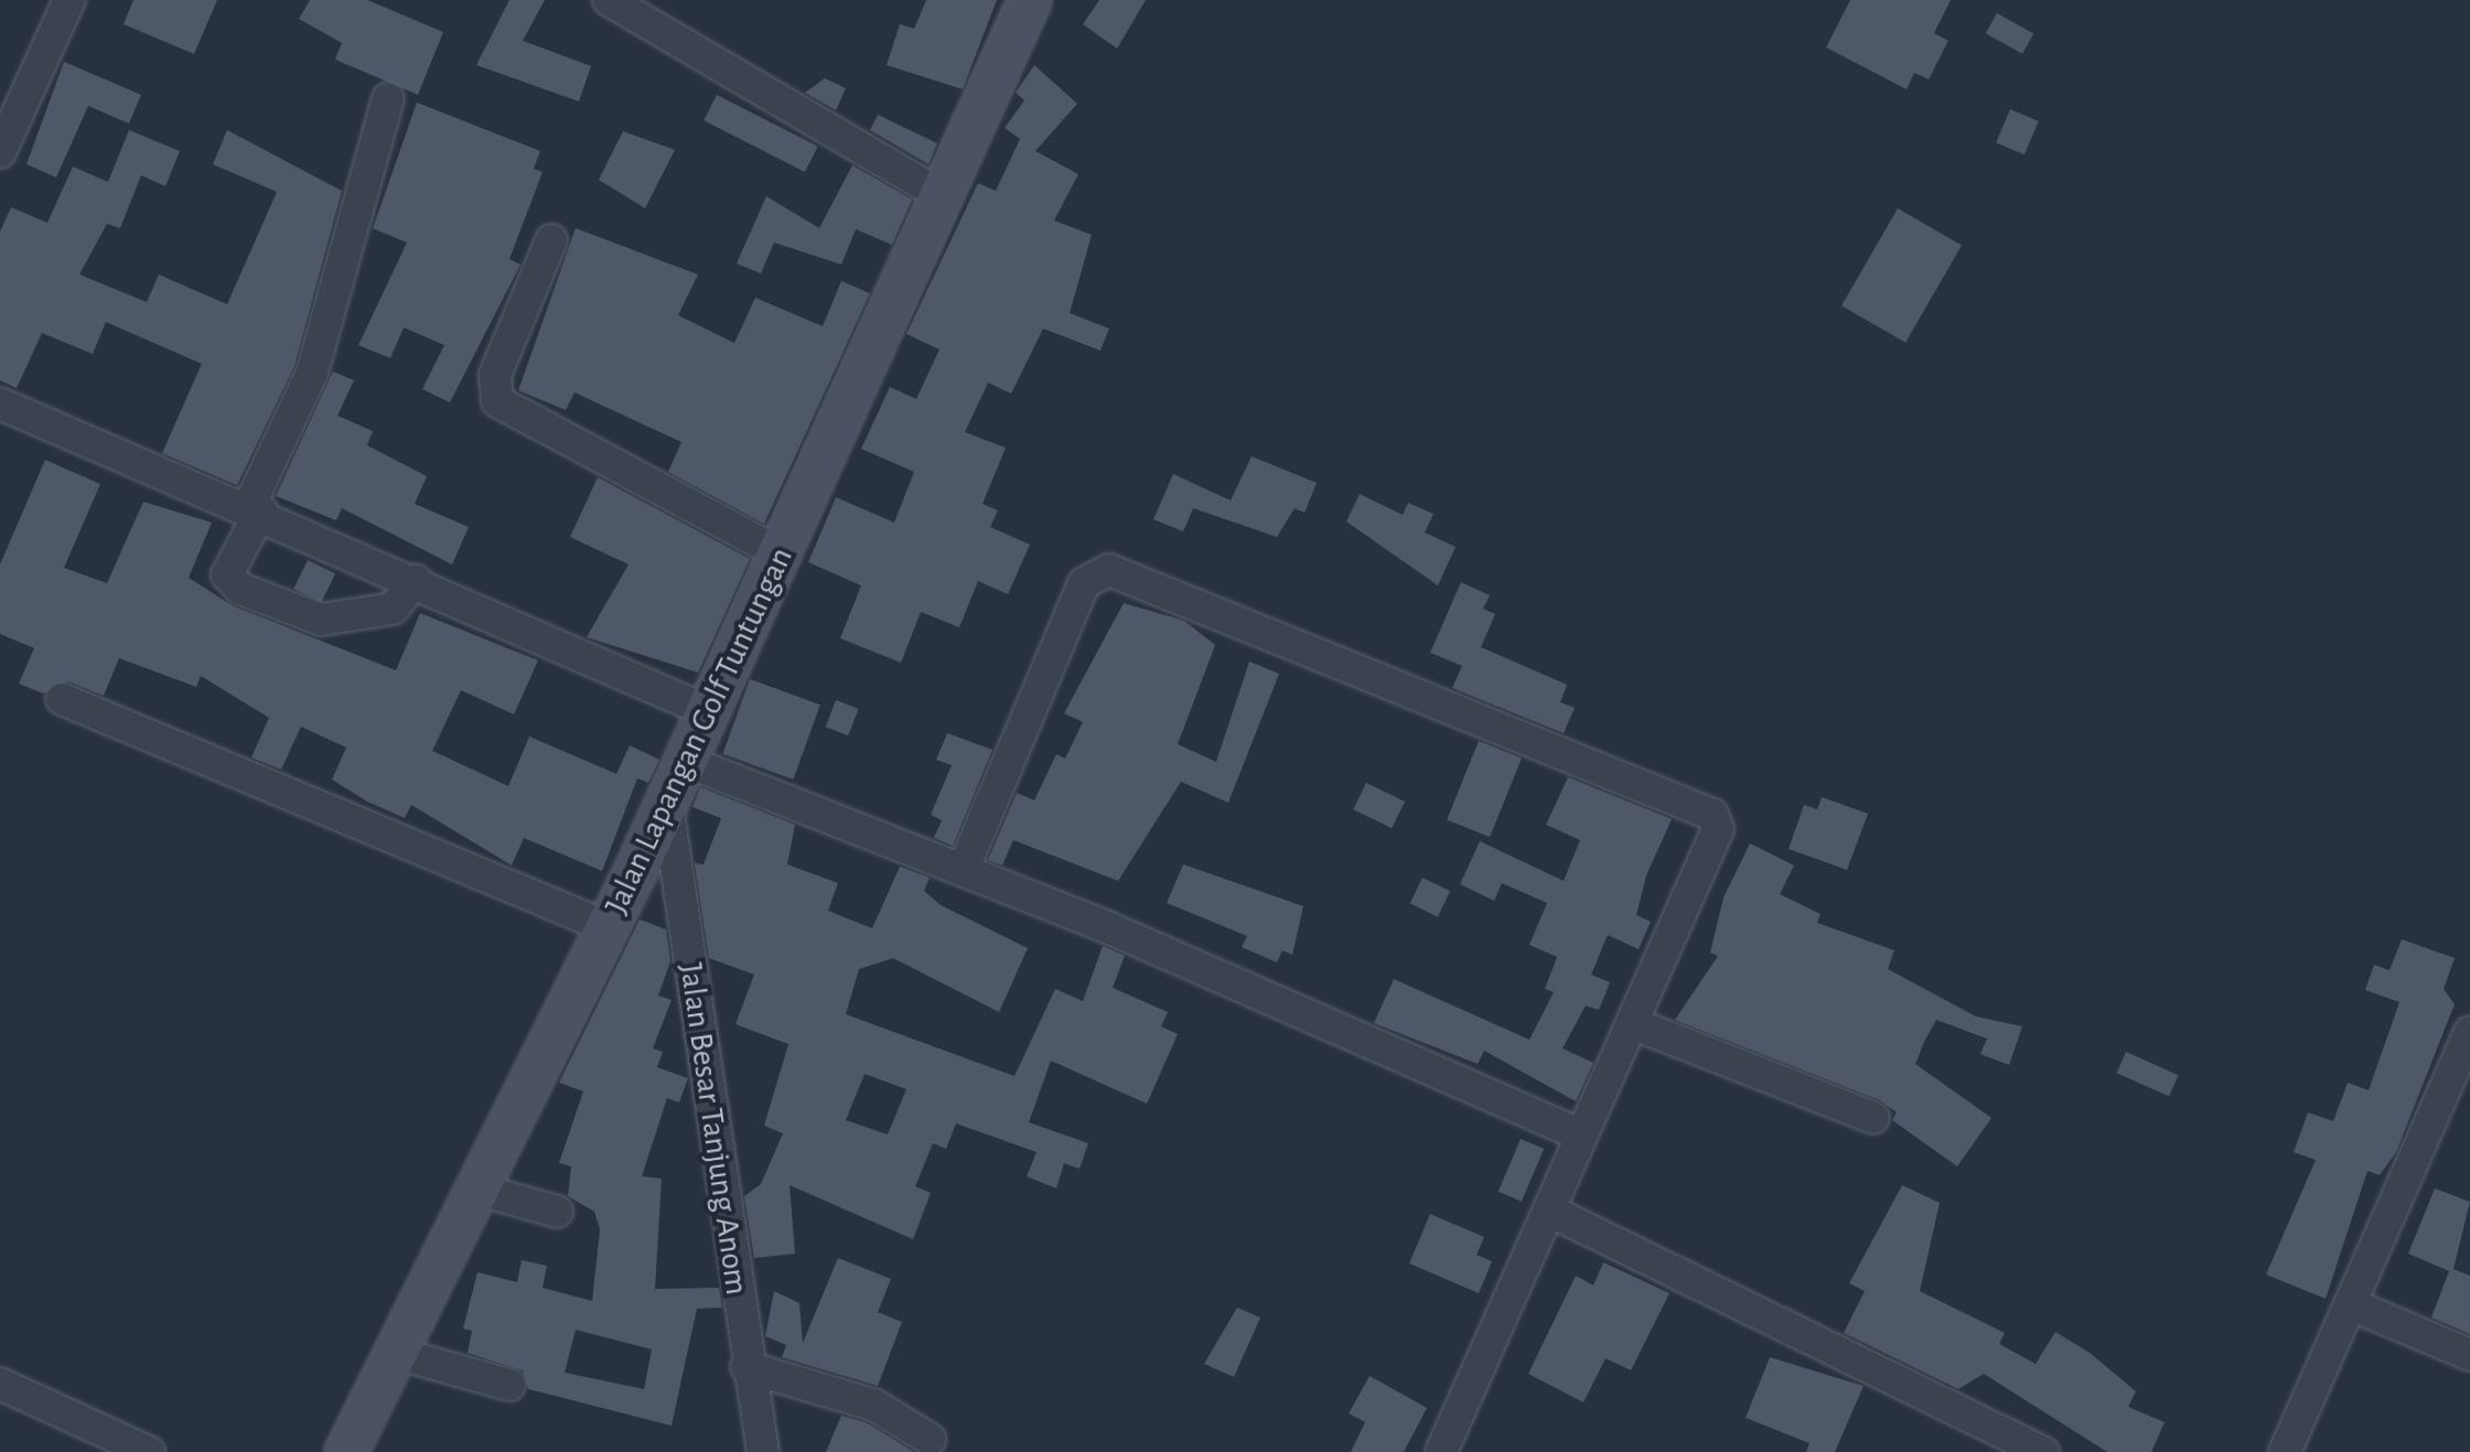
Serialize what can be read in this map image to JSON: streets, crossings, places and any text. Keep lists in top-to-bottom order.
{
  "streets": {
    "street": ["Jalan Lapangan Golf Tuntungan", "Jalan Besar Tanjung Anom"]
  },
  "crossings": [
    ["Jalan Lapangan Golf Tuntungan", "Jalan Besar Tanjung Anom"]
  ]
}
